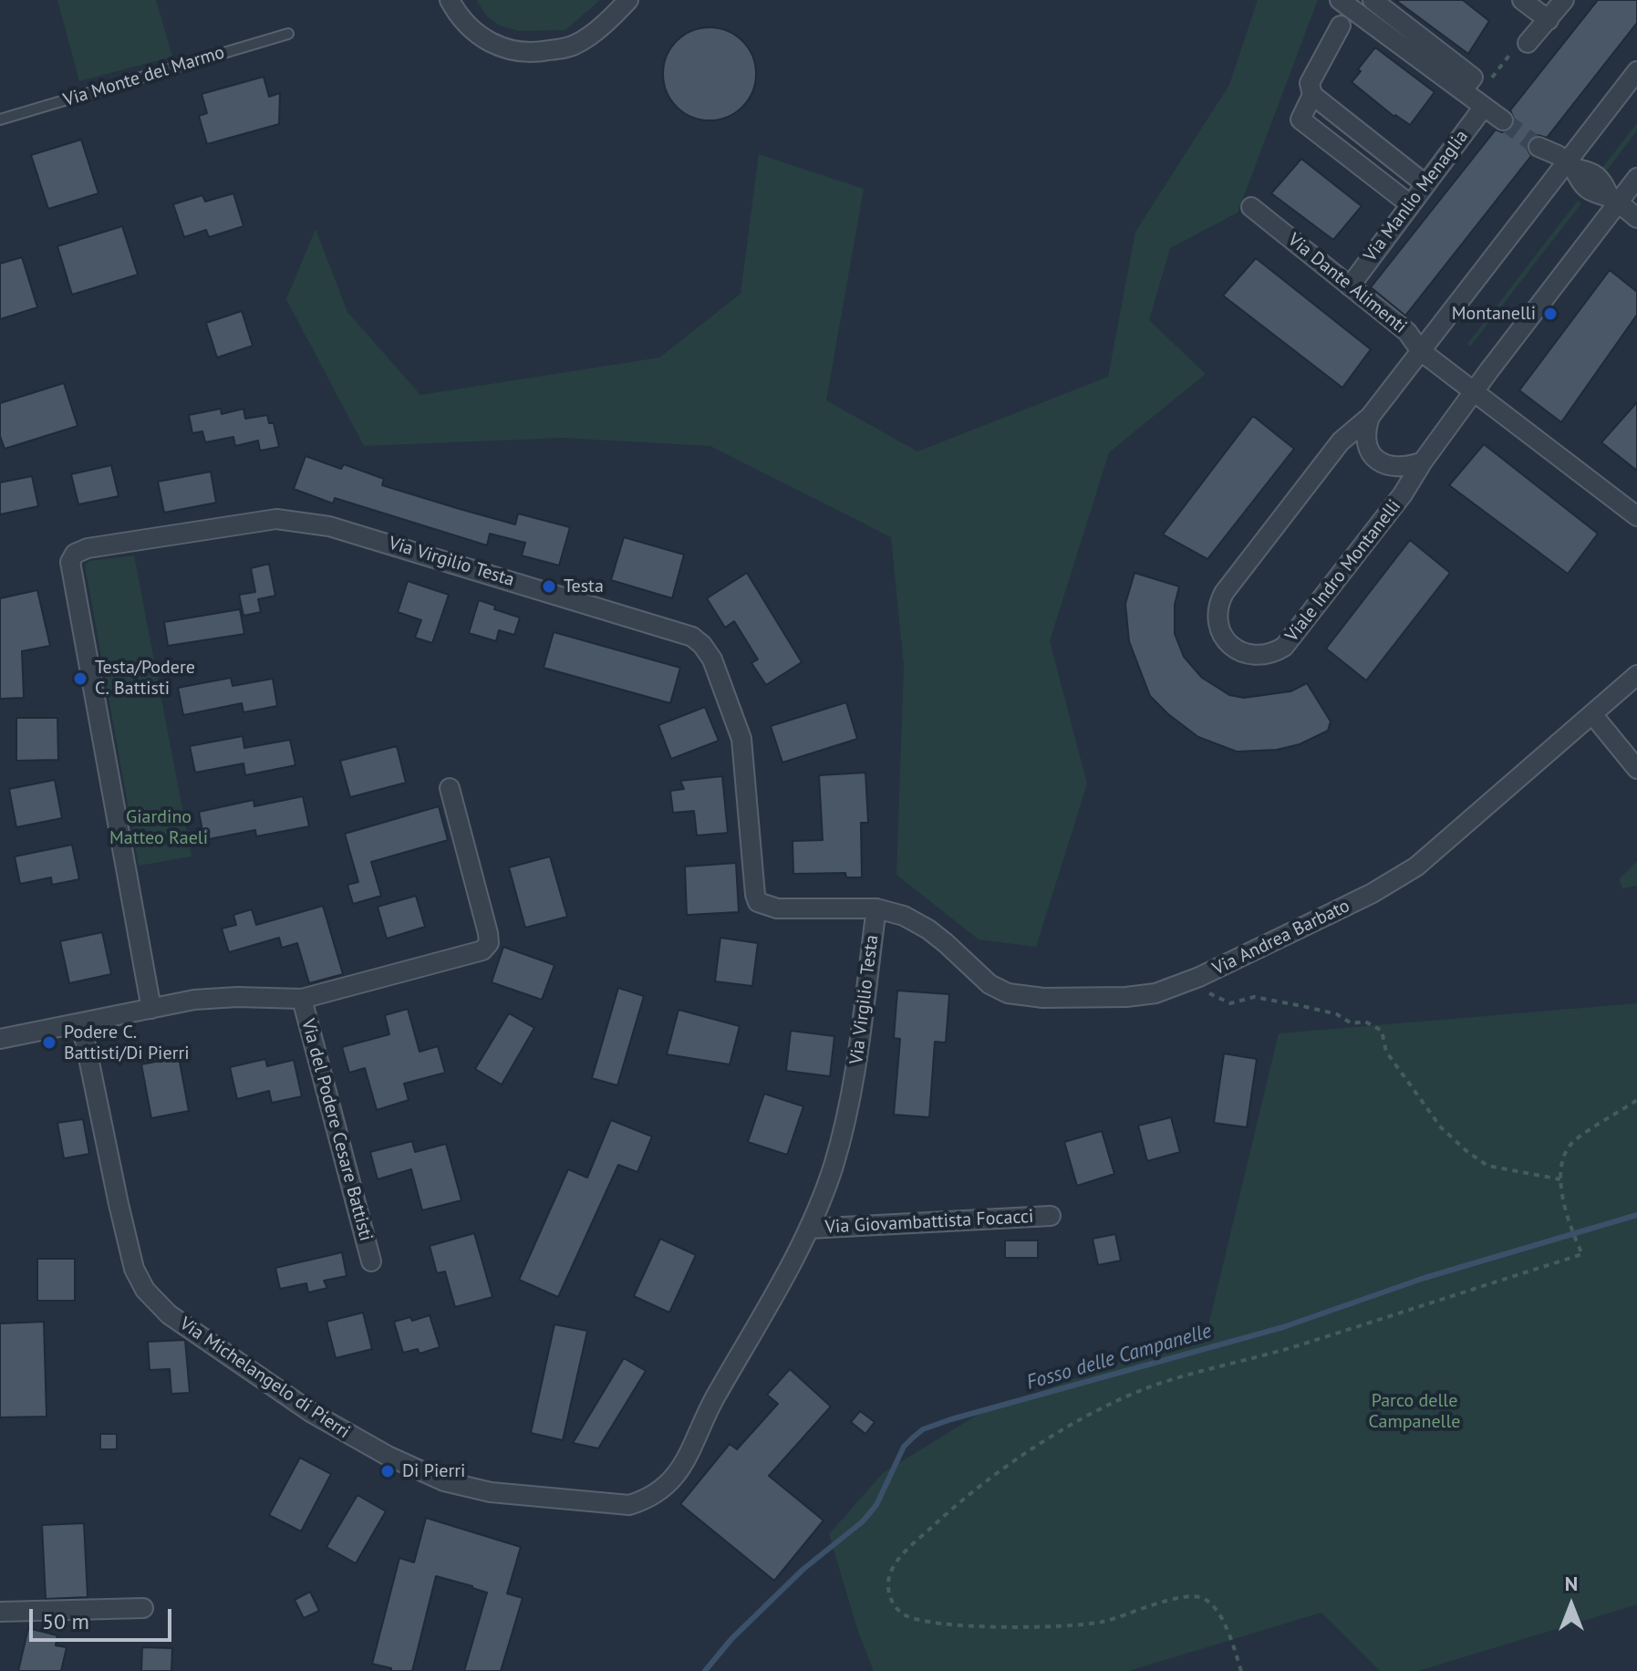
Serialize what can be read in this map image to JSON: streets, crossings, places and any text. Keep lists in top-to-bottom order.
{
  "streets": {
    "street": [
      "Via Manlio Menaglia",
      "Via Dante Alimenti",
      "Via Virgilio Testa",
      "Viale Indro Montanelli",
      "Via Andrea Barbato",
      "Via del Podere Cesare Battisti",
      "Via Giovambattista Focacci",
      "Via Michelangelo di Pierri"
    ],
    "lane": ["Via Monte del Marmo"]
  },
  "crossings": [
    ["Via Manlio Menaglia", "Via Dante Alimenti"],
    ["Via Dante Alimenti", "Viale Indro Montanelli"],
    ["Via Virgilio Testa", "Via Andrea Barbato"],
    ["Via Virgilio Testa", "Via del Podere Cesare Battisti"],
    ["Via Virgilio Testa", "Via Giovambattista Focacci"],
    ["Via Virgilio Testa", "Via Michelangelo di Pierri"],
    ["Via del Podere Cesare Battisti", "Via Michelangelo di Pierri"]
  ],
  "water": ["Fosso delle Campanelle"],
  "parks": ["Giardino Matteo Raeli", "Parco delle Campanelle"],
  "places": [
    "Montanelli",
    "Testa",
    "Testa/Podere C. Battisti",
    "Podere C. Battisti/Di Pierri",
    "Di Pierri"
  ],
  "scale_bar": "50 m",
  "north": "top"
}
